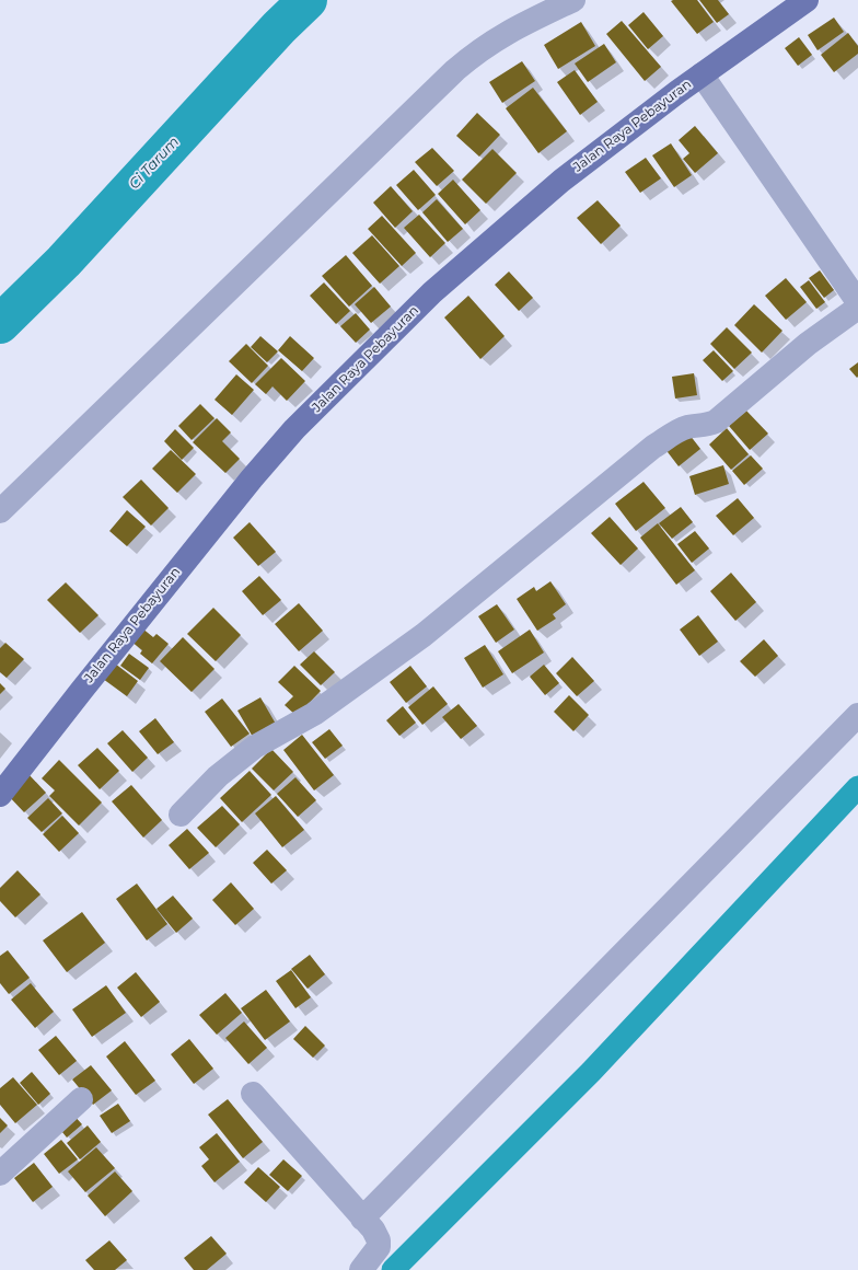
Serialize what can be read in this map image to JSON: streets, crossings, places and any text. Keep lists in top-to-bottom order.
{
  "streets": {
    "main road": ["Jalan Raya Pebayuran"]
  },
  "water": ["Ci Tarum"]
}
